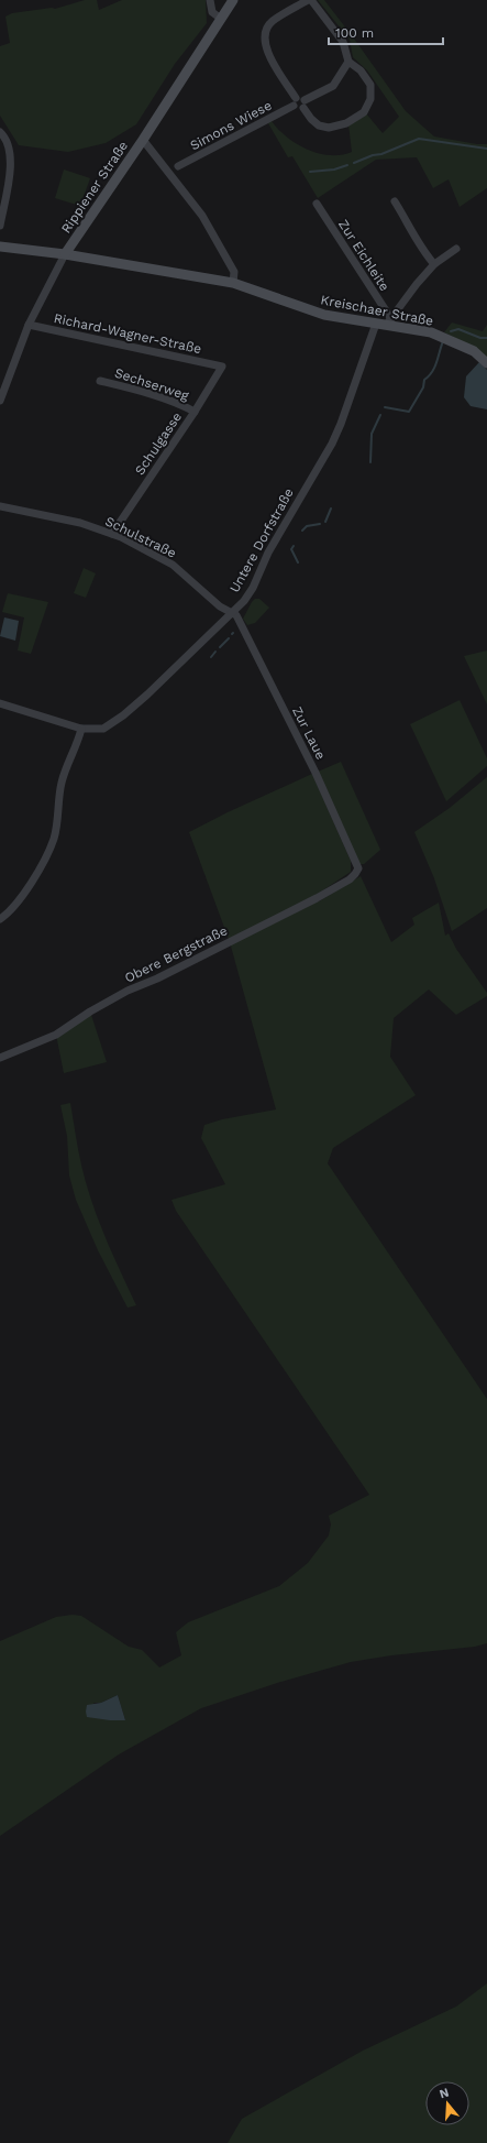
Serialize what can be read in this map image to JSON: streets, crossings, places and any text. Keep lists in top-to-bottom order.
{
  "streets": {
    "main road": ["Rippiener Straße", "Kreischaer Straße"],
    "street": [
      "Simons Wiese",
      "Zur Eichleite",
      "Richard-Wagner-Straße",
      "Sechserweg",
      "Schulgasse",
      "Schulstraße",
      "Untere Dorfstraße",
      "Zur Laue",
      "Obere Bergstraße"
    ]
  },
  "crossings": [
    ["Rippiener Straße", "Kreischaer Straße"],
    ["Rippiener Straße", "Richard-Wagner-Straße"],
    ["Zur Eichleite", "Kreischaer Straße"],
    ["Kreischaer Straße", "Untere Dorfstraße"],
    ["Richard-Wagner-Straße", "Schulgasse"],
    ["Sechserweg", "Schulgasse"],
    ["Schulgasse", "Schulstraße"],
    ["Schulstraße", "Untere Dorfstraße"],
    ["Schulstraße", "Zur Laue"],
    ["Untere Dorfstraße", "Zur Laue"],
    ["Zur Laue", "Obere Bergstraße"]
  ],
  "scale_bar": "100 m",
  "north": "top"
}
